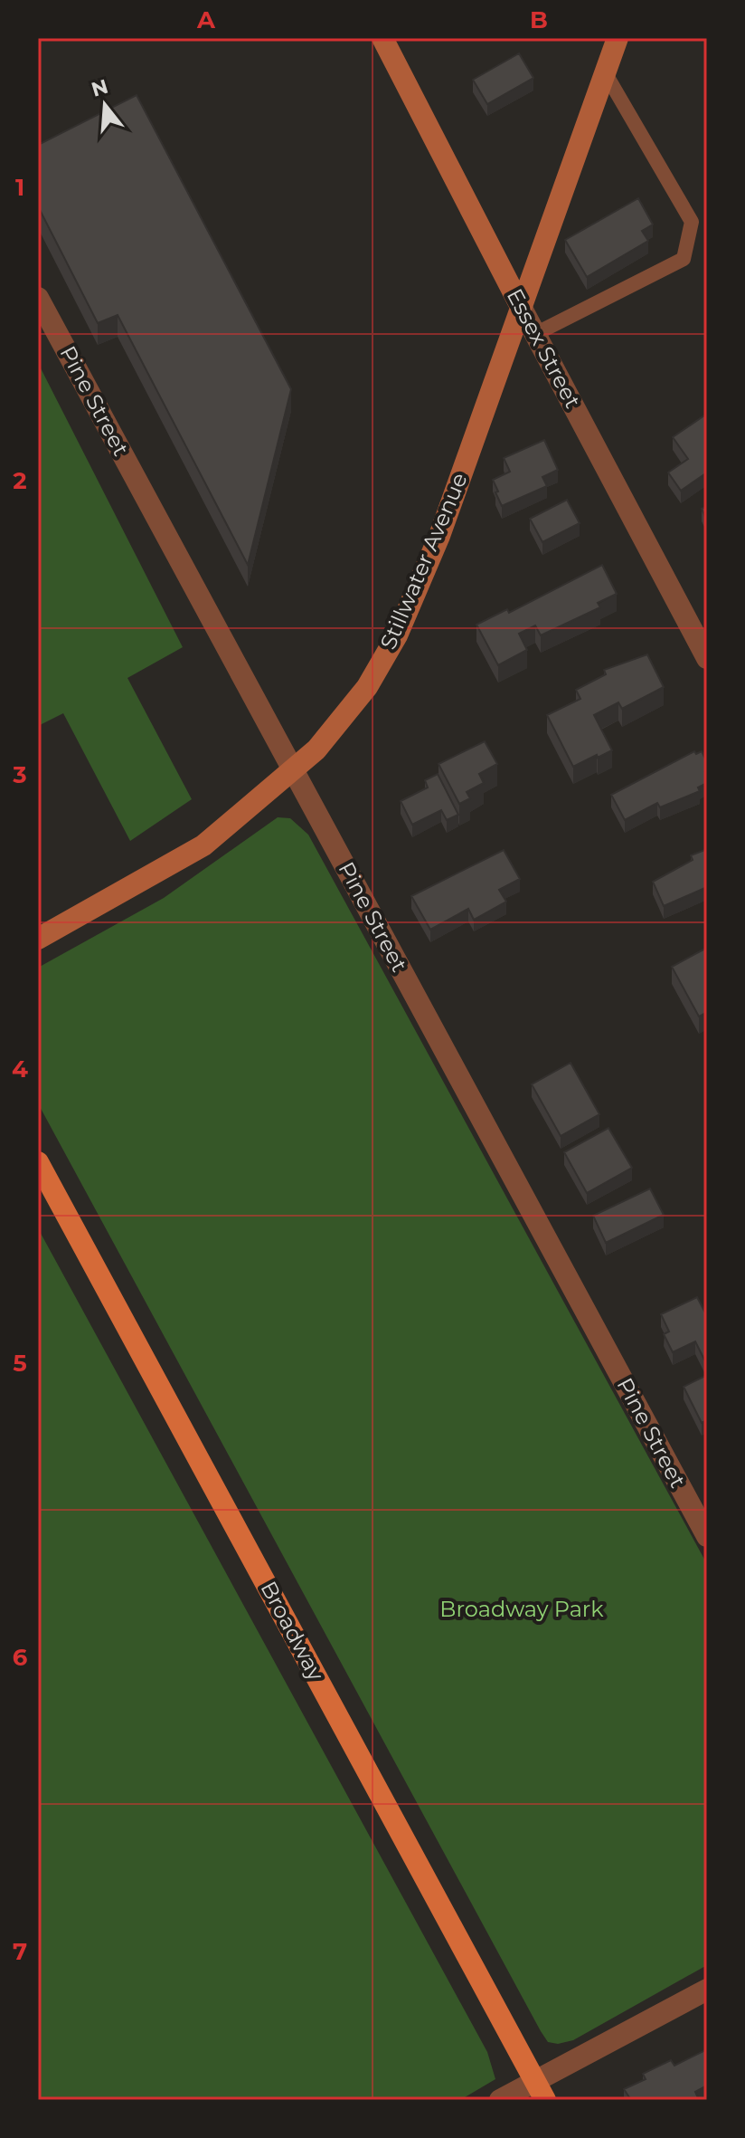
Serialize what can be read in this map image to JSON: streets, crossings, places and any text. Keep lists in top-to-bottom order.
{
  "streets": {
    "main road": ["Essex Street", "Stillwater Avenue", "Broadway"],
    "street": ["Pine Street"]
  },
  "crossings": [
    ["Essex Street", "Stillwater Avenue"],
    ["Pine Street", "Stillwater Avenue"]
  ],
  "parks": ["Broadway Park"],
  "north": "top",
  "grid": {
    "columns": ["A", "B"],
    "rows": [
      "1",
      "2",
      "3",
      "4",
      "5",
      "6",
      "7"
    ]
  }
}
